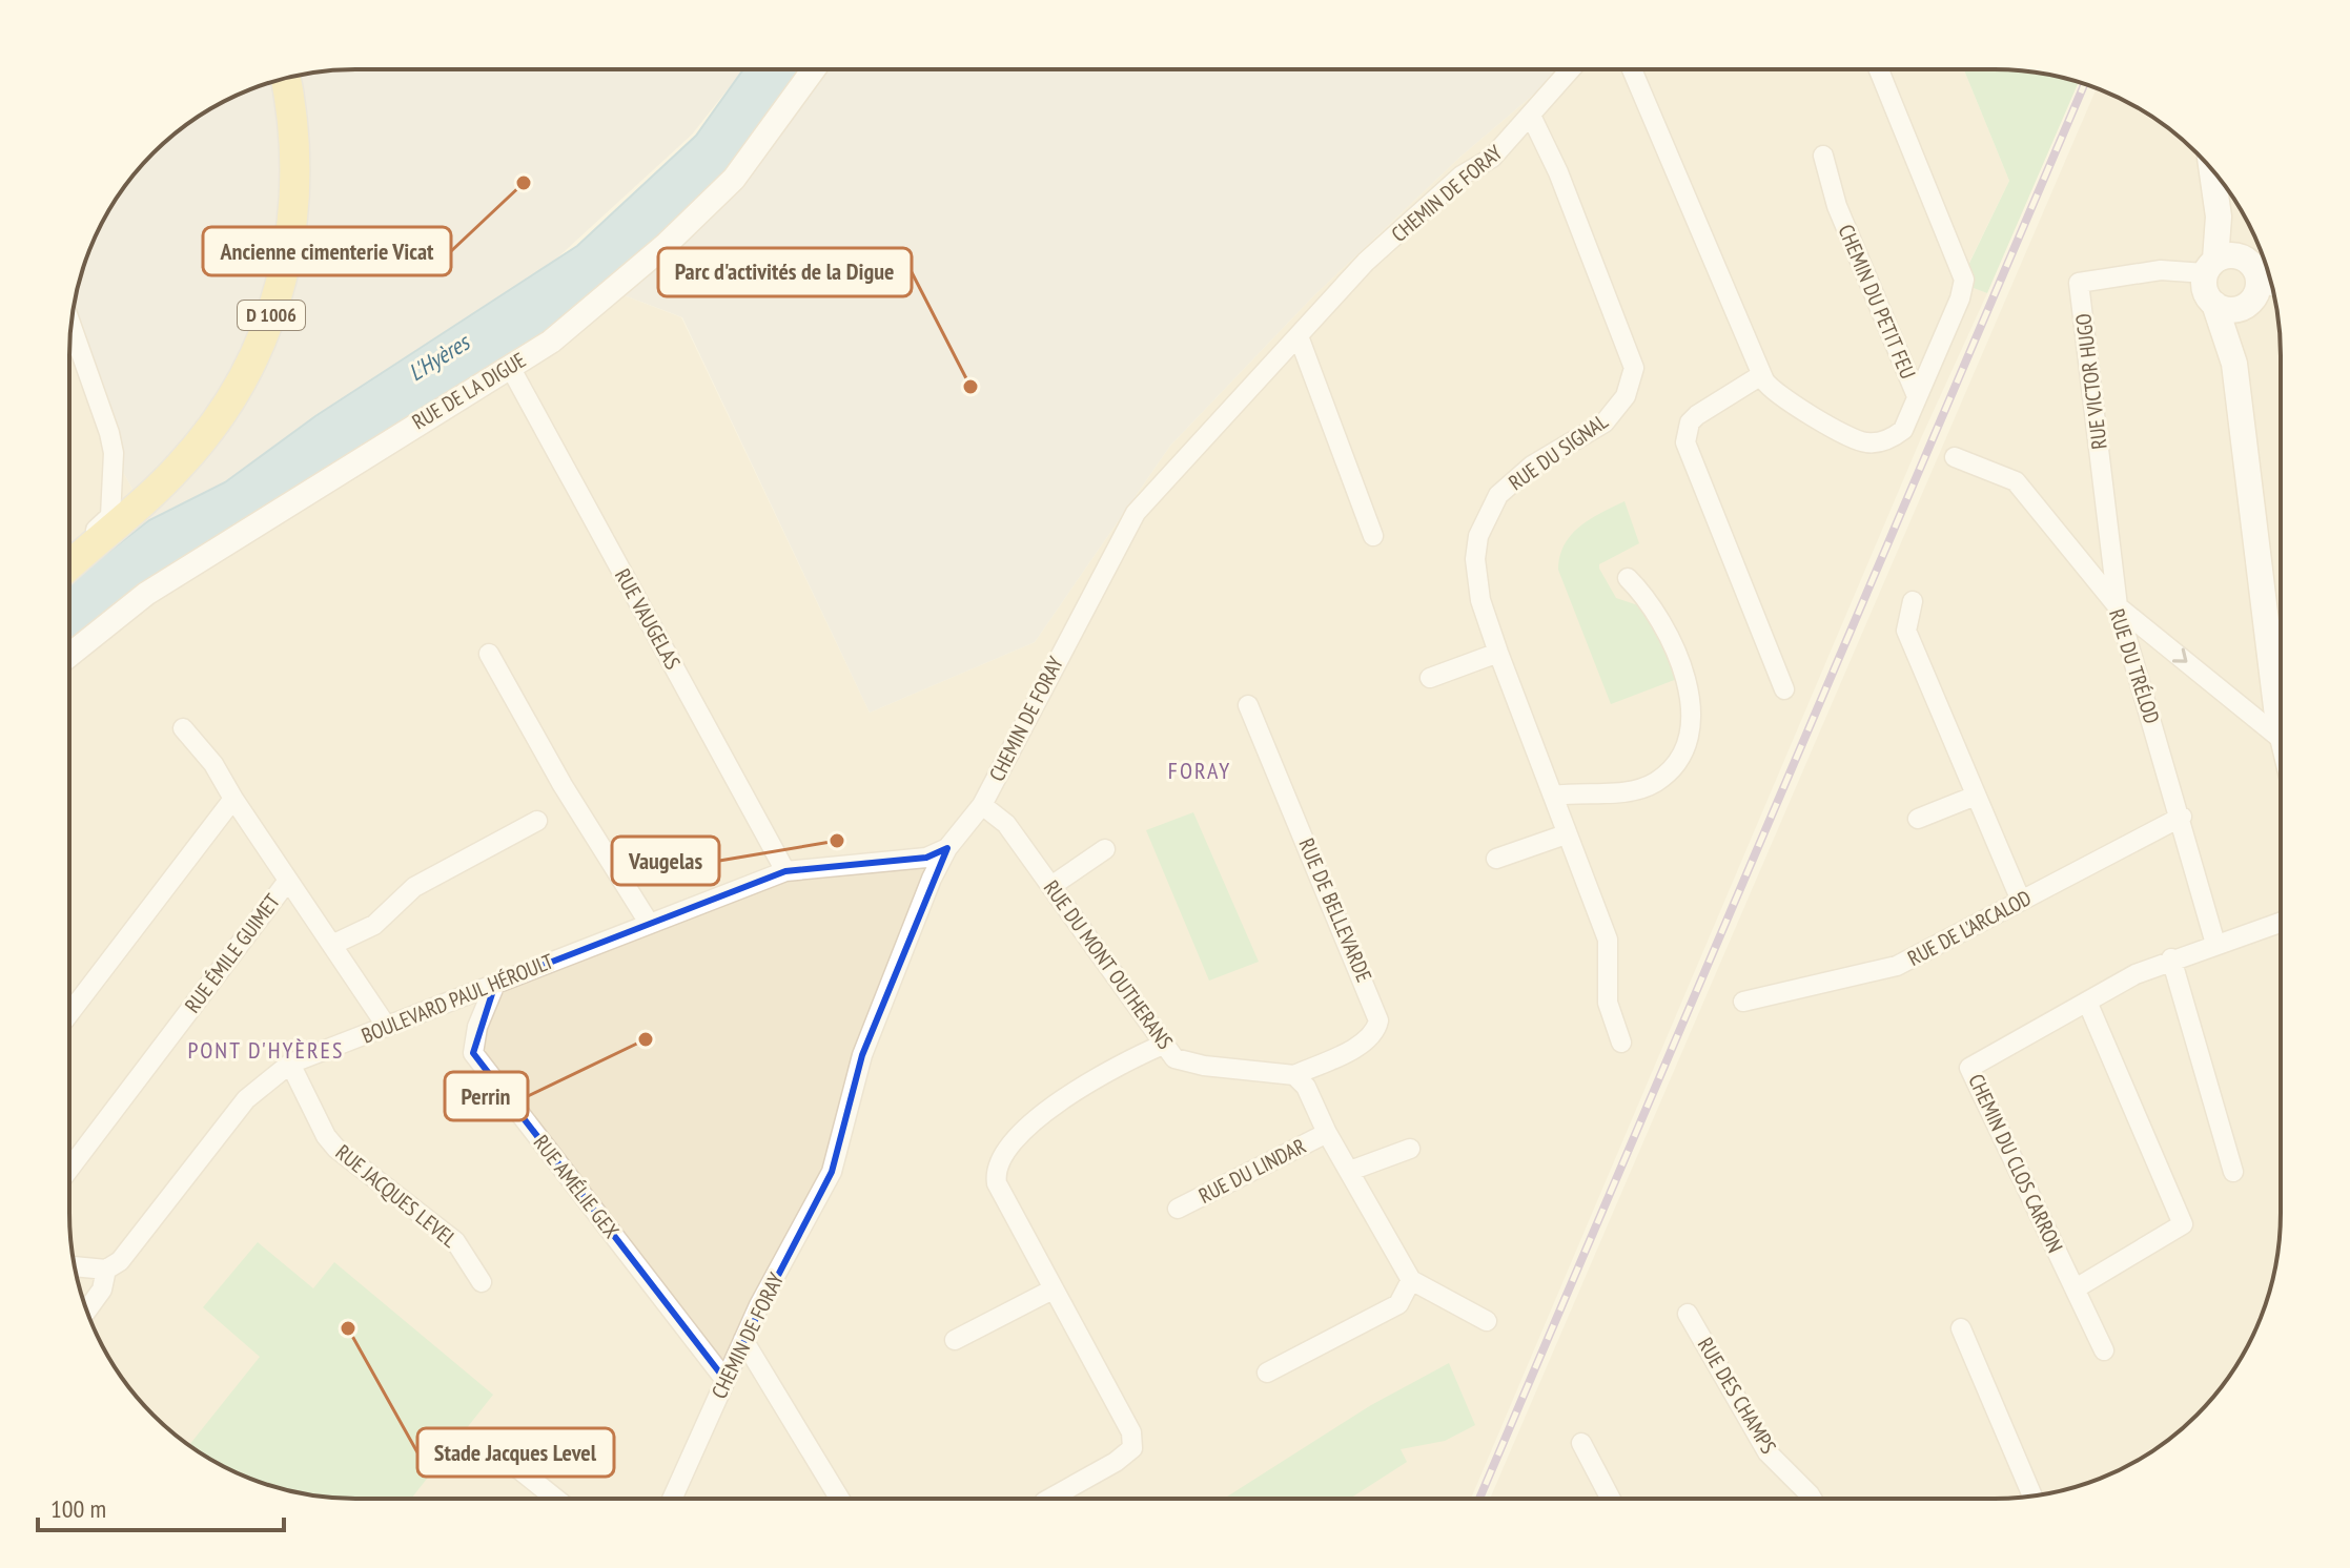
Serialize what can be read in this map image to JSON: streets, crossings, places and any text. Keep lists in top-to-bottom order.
{
  "streets": {
    "main road": ["D 1006"],
    "street": [
      "CHEMIN DE FORAY",
      "CHEMIN DU PETIT FEU",
      "RUE VICTOR HUGO",
      "RUE DE LA DIGUE",
      "RUE DU SIGNAL",
      "RUE VAUGELAS",
      "RUE DU TRÉLOD",
      "RUE DE BELLEVARDE",
      "RUE DE L'ARCALOD",
      "RUE ÉMILE GUIMET",
      "RUE DU MONT OUTHERANS",
      "BOULEVARD PAUL HÉROULT",
      "CHEMIN DU CLOS CARRON",
      "RUE DU LINDAR",
      "RUE AMÉLIE GEX",
      "RUE JACQUES LEVEL",
      "RUE DES CHAMPS"
    ]
  },
  "crossings": [
    ["CHEMIN DE FORAY", "RUE DU SIGNAL"],
    ["CHEMIN DE FORAY", "RUE DU MONT OUTHERANS"],
    ["CHEMIN DE FORAY", "BOULEVARD PAUL HÉROULT"],
    ["CHEMIN DE FORAY", "RUE AMÉLIE GEX"],
    ["RUE VICTOR HUGO", "RUE DU TRÉLOD"],
    ["RUE DE LA DIGUE", "RUE VAUGELAS"],
    ["RUE VAUGELAS", "BOULEVARD PAUL HÉROULT"],
    ["RUE DU TRÉLOD", "RUE DE L'ARCALOD"],
    ["RUE DU TRÉLOD", "CHEMIN DU CLOS CARRON"],
    ["RUE DE BELLEVARDE", "RUE DU MONT OUTHERANS"],
    ["BOULEVARD PAUL HÉROULT", "RUE AMÉLIE GEX"],
    ["BOULEVARD PAUL HÉROULT", "RUE JACQUES LEVEL"]
  ],
  "districts": ["FORAY", "PONT D'HYÈRES"],
  "water": ["L'Hyères"],
  "places": [
    "Ancienne cimenterie Vicat",
    "Parc d'activités de la Digue",
    "Vaugelas",
    "Perrin",
    "Stade Jacques Level"
  ],
  "scale_bar": "100 m"
}
